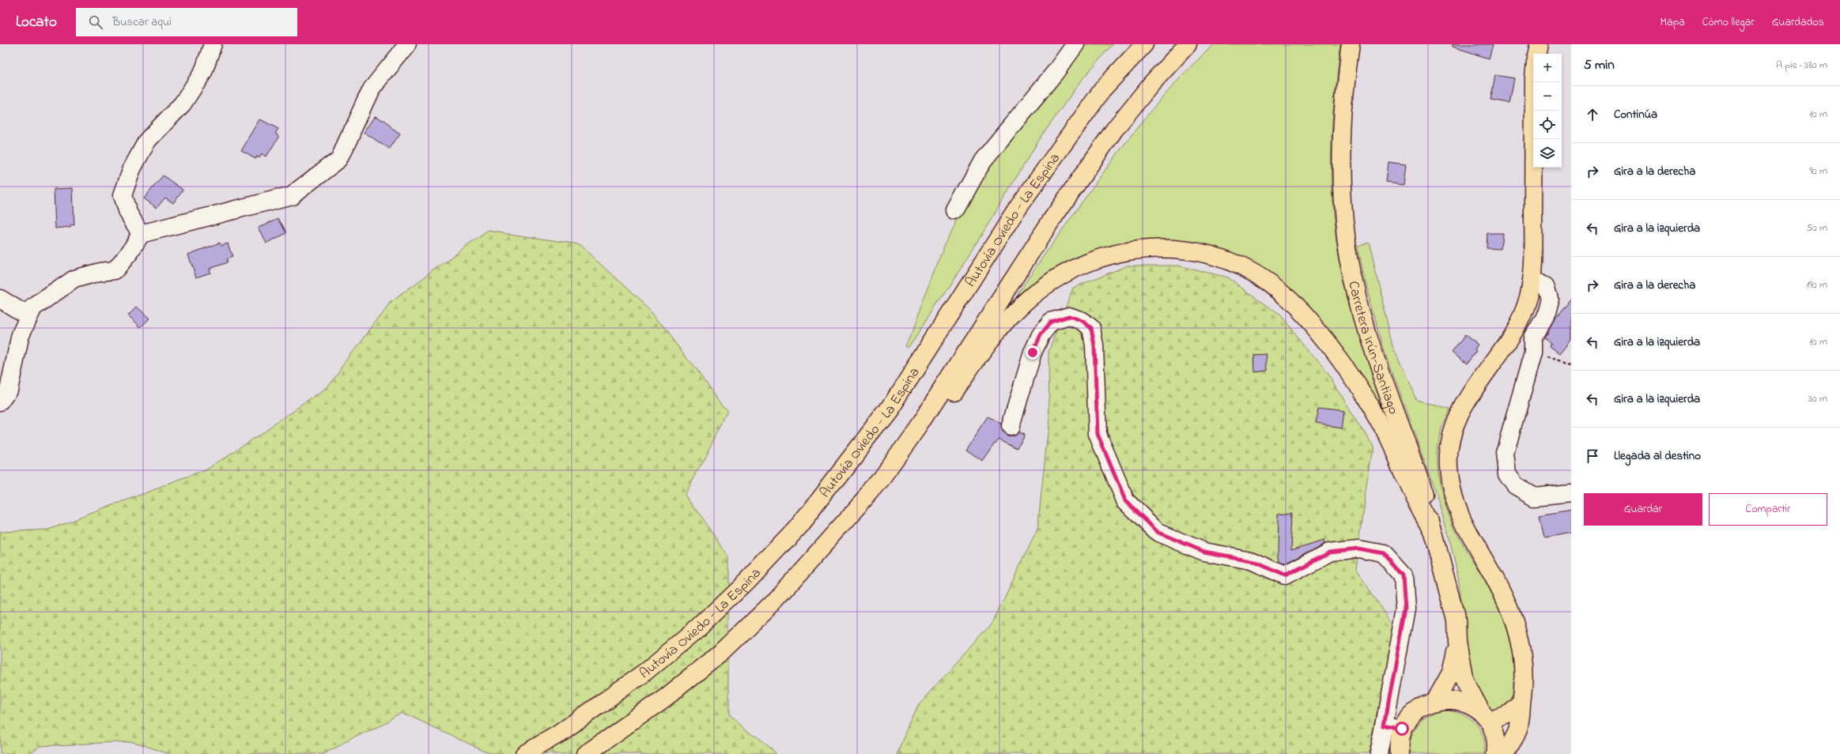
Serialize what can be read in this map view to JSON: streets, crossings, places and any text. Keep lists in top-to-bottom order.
{
  "streets": {
    "highway": ["Autovía Oviedo - La Espina", "Carretera Irún-Santiago"]
  },
  "page": {
    "header": "Locato",
    "search": "Buscar aquí",
    "nav": ["Mapa", "Cómo llegar", "Guardados"],
    "heading": ["5 min", "A pie · 380 m"],
    "map_buttons": ["+", "−"],
    "list": [
      ["Continúa", "10 m"],
      ["Gira a la derecha", "90 m"],
      ["Gira a la izquierda", "50 m"],
      ["Gira a la derecha", "190 m"],
      ["Gira a la izquierda", "10 m"],
      ["Gira a la izquierda", "30 m"],
      "Llegada al destino"
    ],
    "buttons": ["Guardar", "Compartir"]
  }
}
